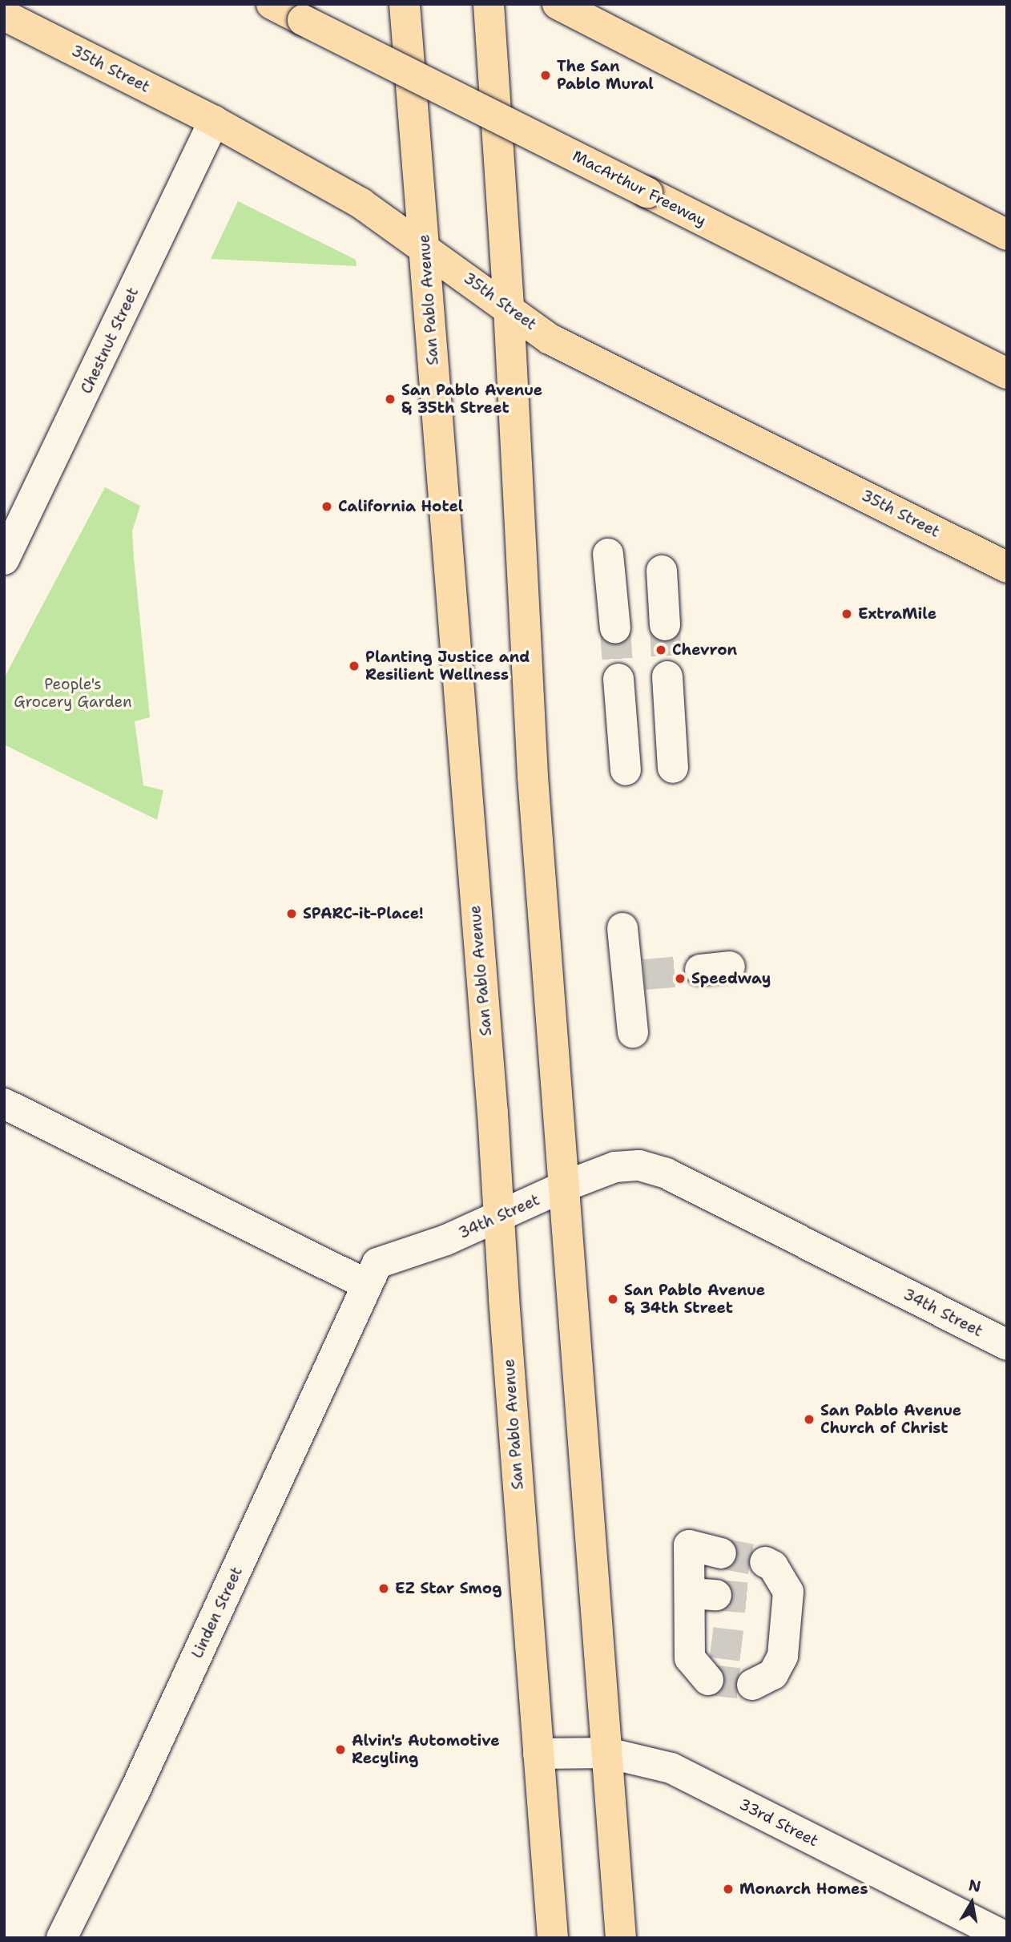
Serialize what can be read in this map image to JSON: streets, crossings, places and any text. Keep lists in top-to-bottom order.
{
  "streets": {
    "main road": ["35th Street", "MacArthur Freeway", "San Pablo Avenue"],
    "street": [
      "Chestnut Street",
      "34th Street",
      "Linden Street",
      "33rd Street"
    ]
  },
  "crossings": [
    ["35th Street", "San Pablo Avenue"],
    ["35th Street", "Chestnut Street"],
    ["San Pablo Avenue", "34th Street"],
    ["San Pablo Avenue", "33rd Street"],
    ["34th Street", "Linden Street"]
  ],
  "parks": ["People's Grocery Garden"],
  "places": [
    "The San Pablo Mural",
    "San Pablo Avenue & 35th Street",
    "California Hotel",
    "ExtraMile",
    "Chevron",
    "Planting Justice and Resilient Wellness",
    "SPARC-it-Place!",
    "Speedway",
    "San Pablo Avenue & 34th Street",
    "San Pablo Avenue Church of Christ",
    "EZ Star Smog",
    "Alvin's Automotive Recyling",
    "Monarch Homes"
  ],
  "north": "top"
}
